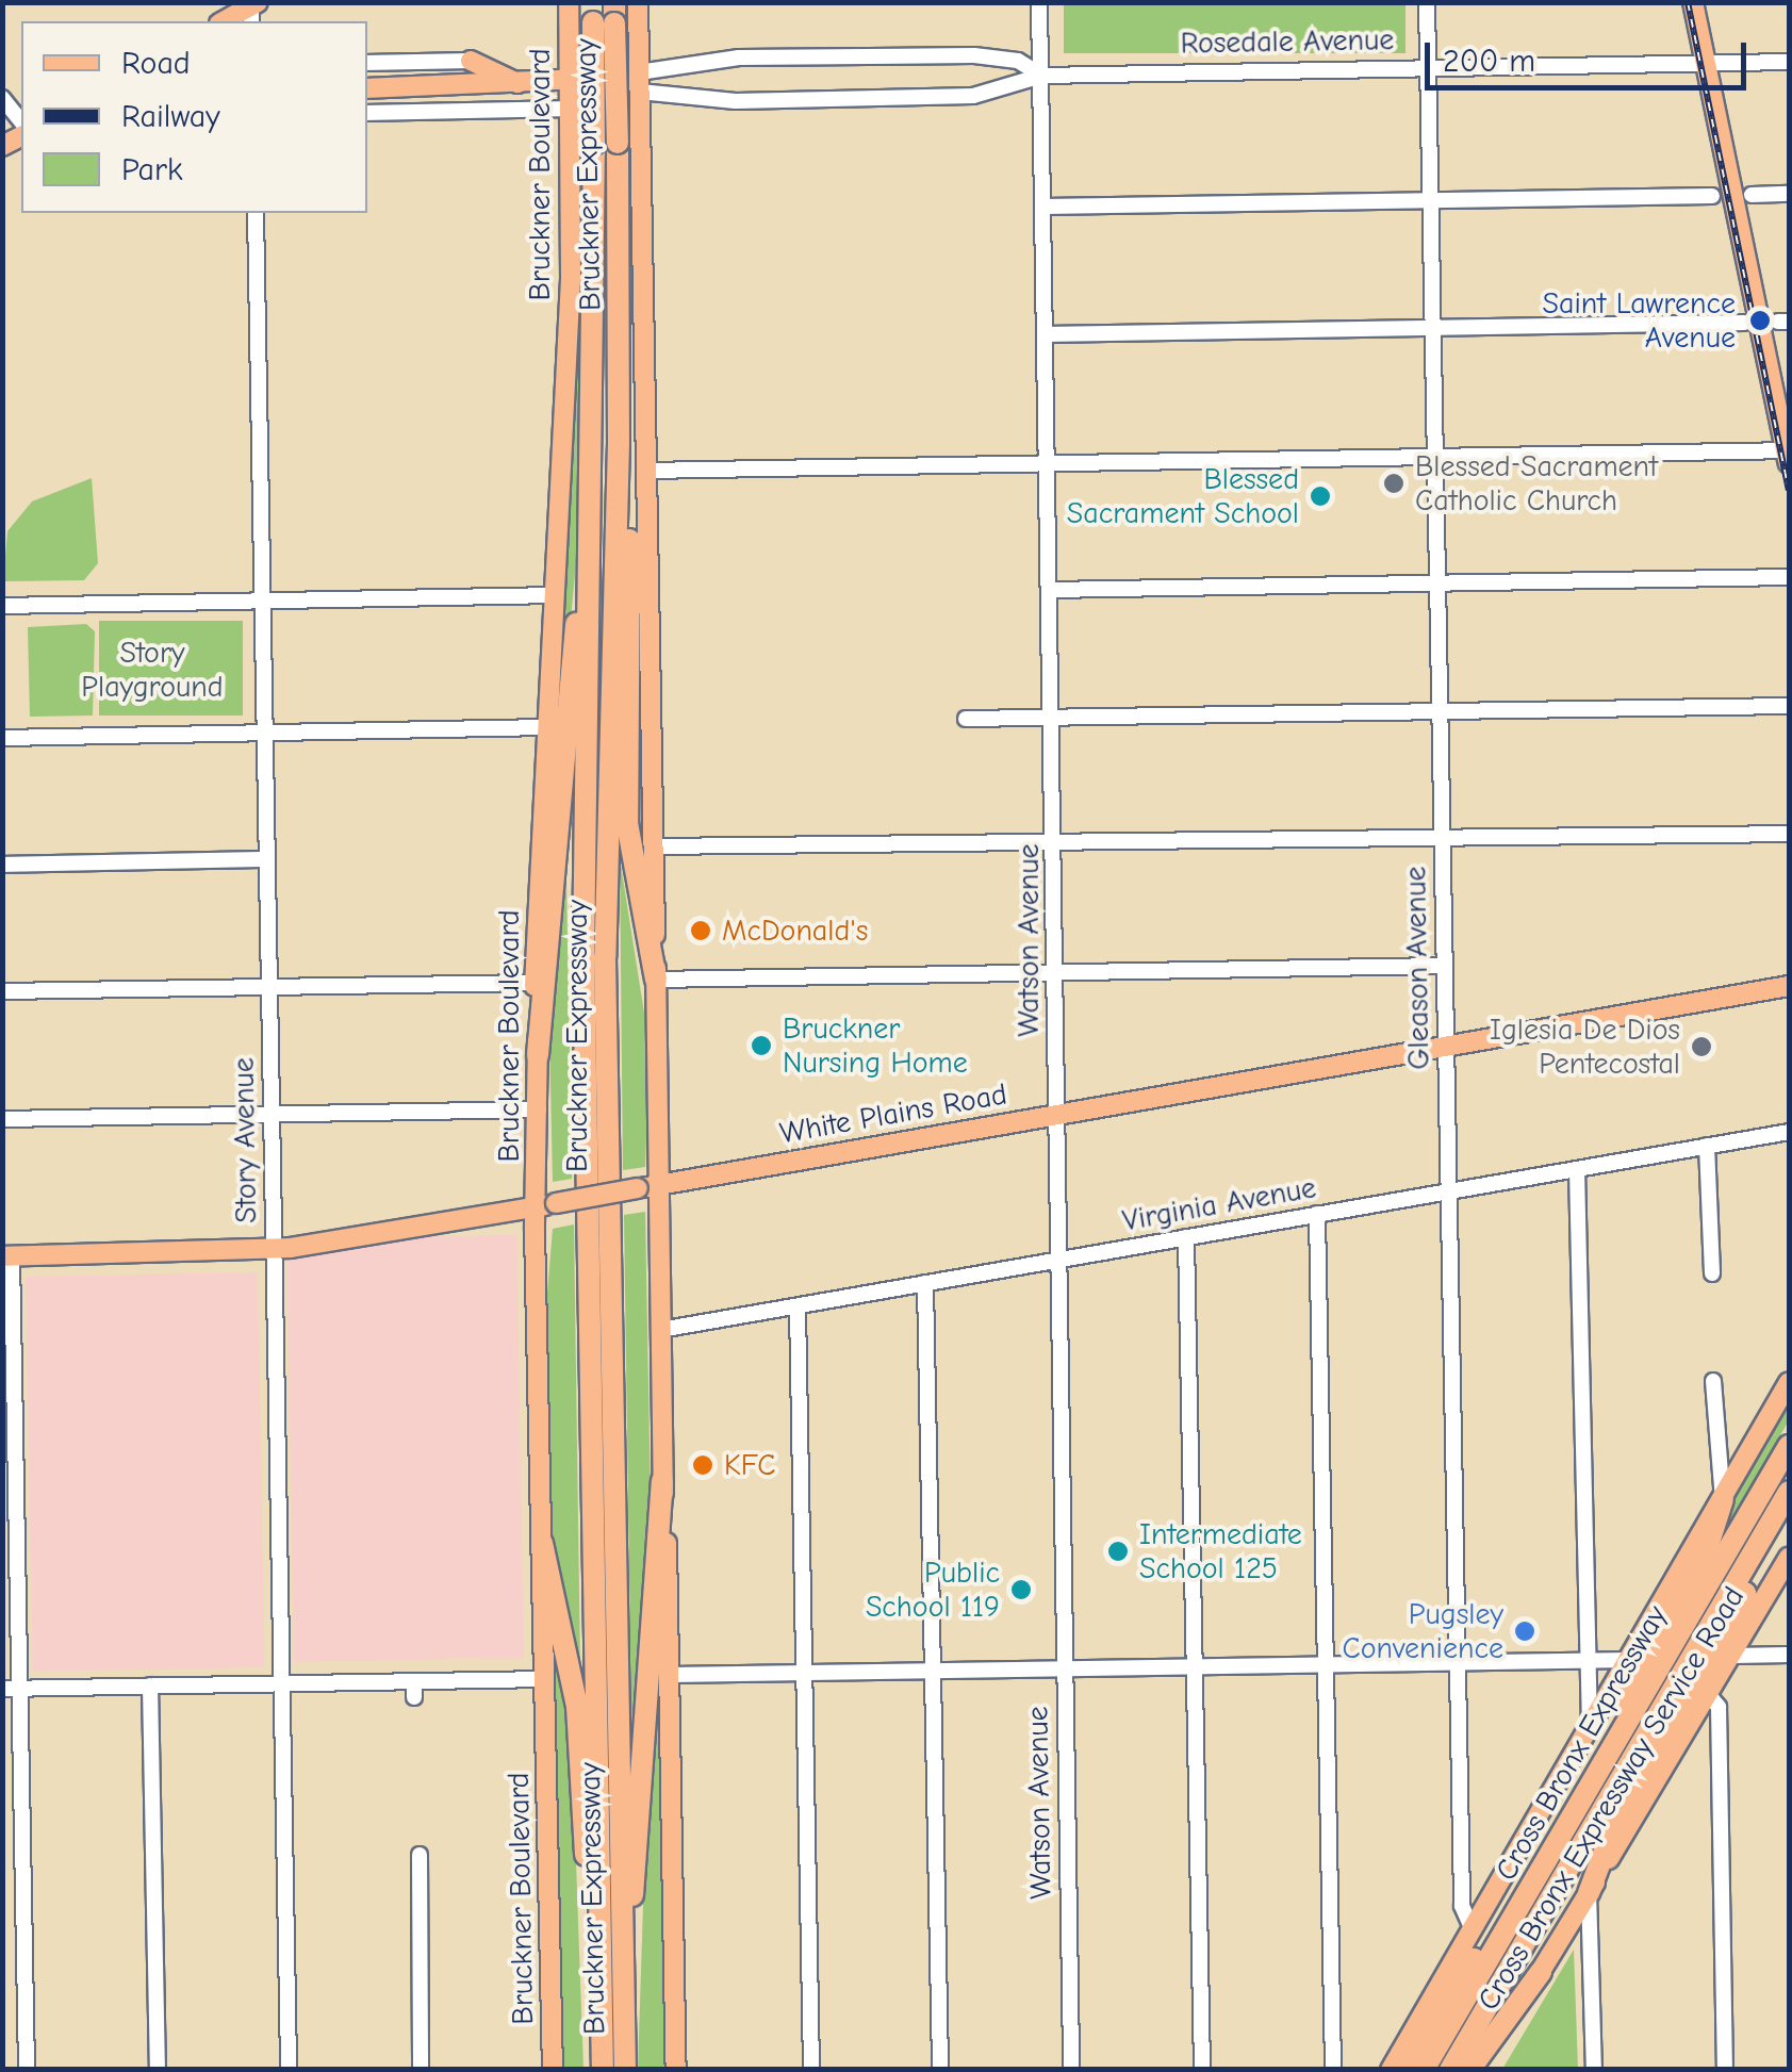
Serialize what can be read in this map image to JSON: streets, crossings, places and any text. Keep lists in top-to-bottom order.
{
  "streets": {
    "highway": ["Bruckner Expressway", "Cross Bronx Expressway"],
    "main road": [
      "Rosedale Avenue",
      "Bruckner Boulevard",
      "White Plains Road",
      "Cross Bronx Expressway Service Road"
    ],
    "street": [
      "Watson Avenue",
      "Gleason Avenue",
      "Story Avenue",
      "Virginia Avenue"
    ]
  },
  "crossings": [
    ["Rosedale Avenue", "Bruckner Boulevard"],
    ["Rosedale Avenue", "Watson Avenue"],
    ["Rosedale Avenue", "Gleason Avenue"],
    ["Bruckner Boulevard", "White Plains Road"],
    ["Watson Avenue", "White Plains Road"],
    ["Watson Avenue", "Virginia Avenue"],
    ["Gleason Avenue", "White Plains Road"],
    ["Gleason Avenue", "Virginia Avenue"],
    ["Gleason Avenue", "Cross Bronx Expressway Service Road"],
    ["White Plains Road", "Story Avenue"]
  ],
  "parks": ["Story Playground"],
  "places": [
    "Saint Lawrence Avenue",
    "Blessed Sacrament Catholic Church",
    "Blessed Sacrament School",
    "McDonald's",
    "Bruckner Nursing Home",
    "Iglesia De Dios Pentecostal",
    "KFC",
    "Intermediate School 125",
    "Public School 119",
    "Pugsley Convenience"
  ],
  "legend": ["Road", "Railway", "Park"],
  "scale_bar": "200 m"
}
